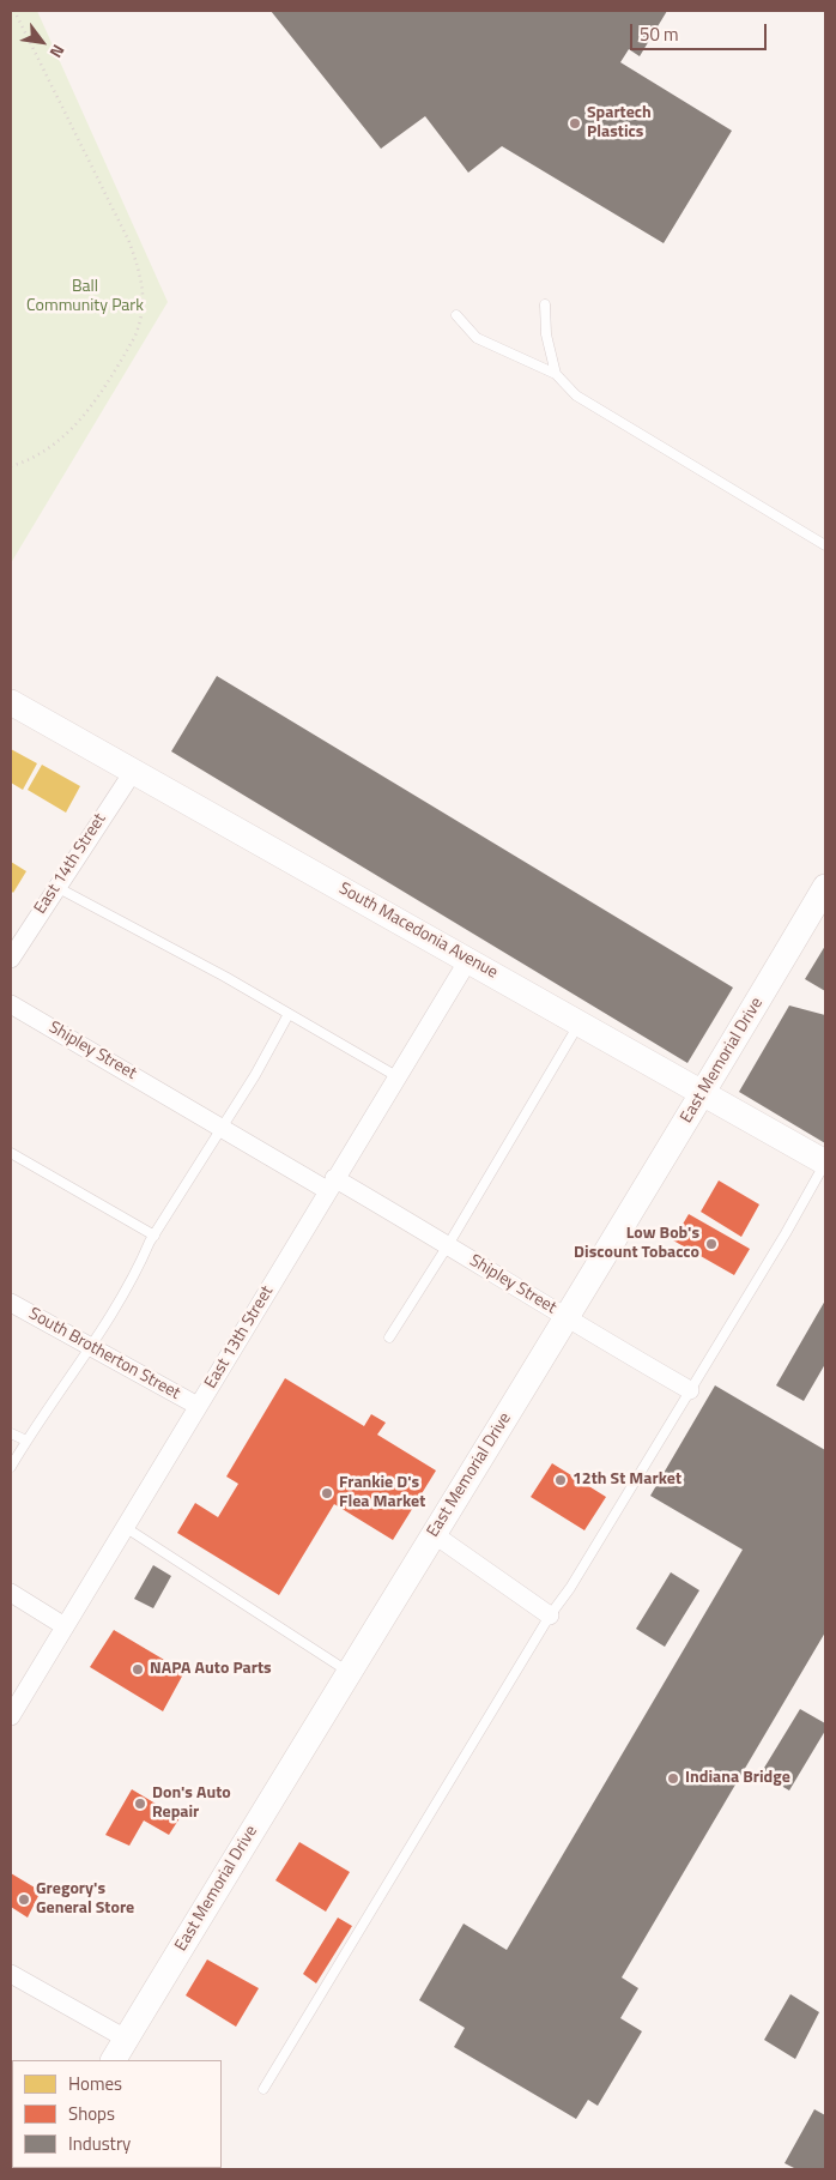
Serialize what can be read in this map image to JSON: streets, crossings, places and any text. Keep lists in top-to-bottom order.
{
  "streets": {
    "main road": ["South Macedonia Avenue", "East Memorial Drive"],
    "street": [
      "East 14th Street",
      "Shipley Street",
      "East 13th Street",
      "South Brotherton Street"
    ]
  },
  "crossings": [
    ["East 14th Street", "South Macedonia Avenue"],
    ["South Macedonia Avenue", "East Memorial Drive"],
    ["South Macedonia Avenue", "East 13th Street"],
    ["Shipley Street", "East Memorial Drive"],
    ["Shipley Street", "East 13th Street"],
    ["East 13th Street", "South Brotherton Street"]
  ],
  "parks": ["Ball Community Park"],
  "places": [
    "Spartech Plastics",
    "Low Bob's Discount Tobacco",
    "12th St Market",
    "Frankie D's Flea Market",
    "NAPA Auto Parts",
    "Indiana Bridge",
    "Don's Auto Repair",
    "Gregory's General Store"
  ],
  "legend": ["Homes", "Shops", "Industry"],
  "scale_bar": "50 m",
  "north": "bottom right"
}
